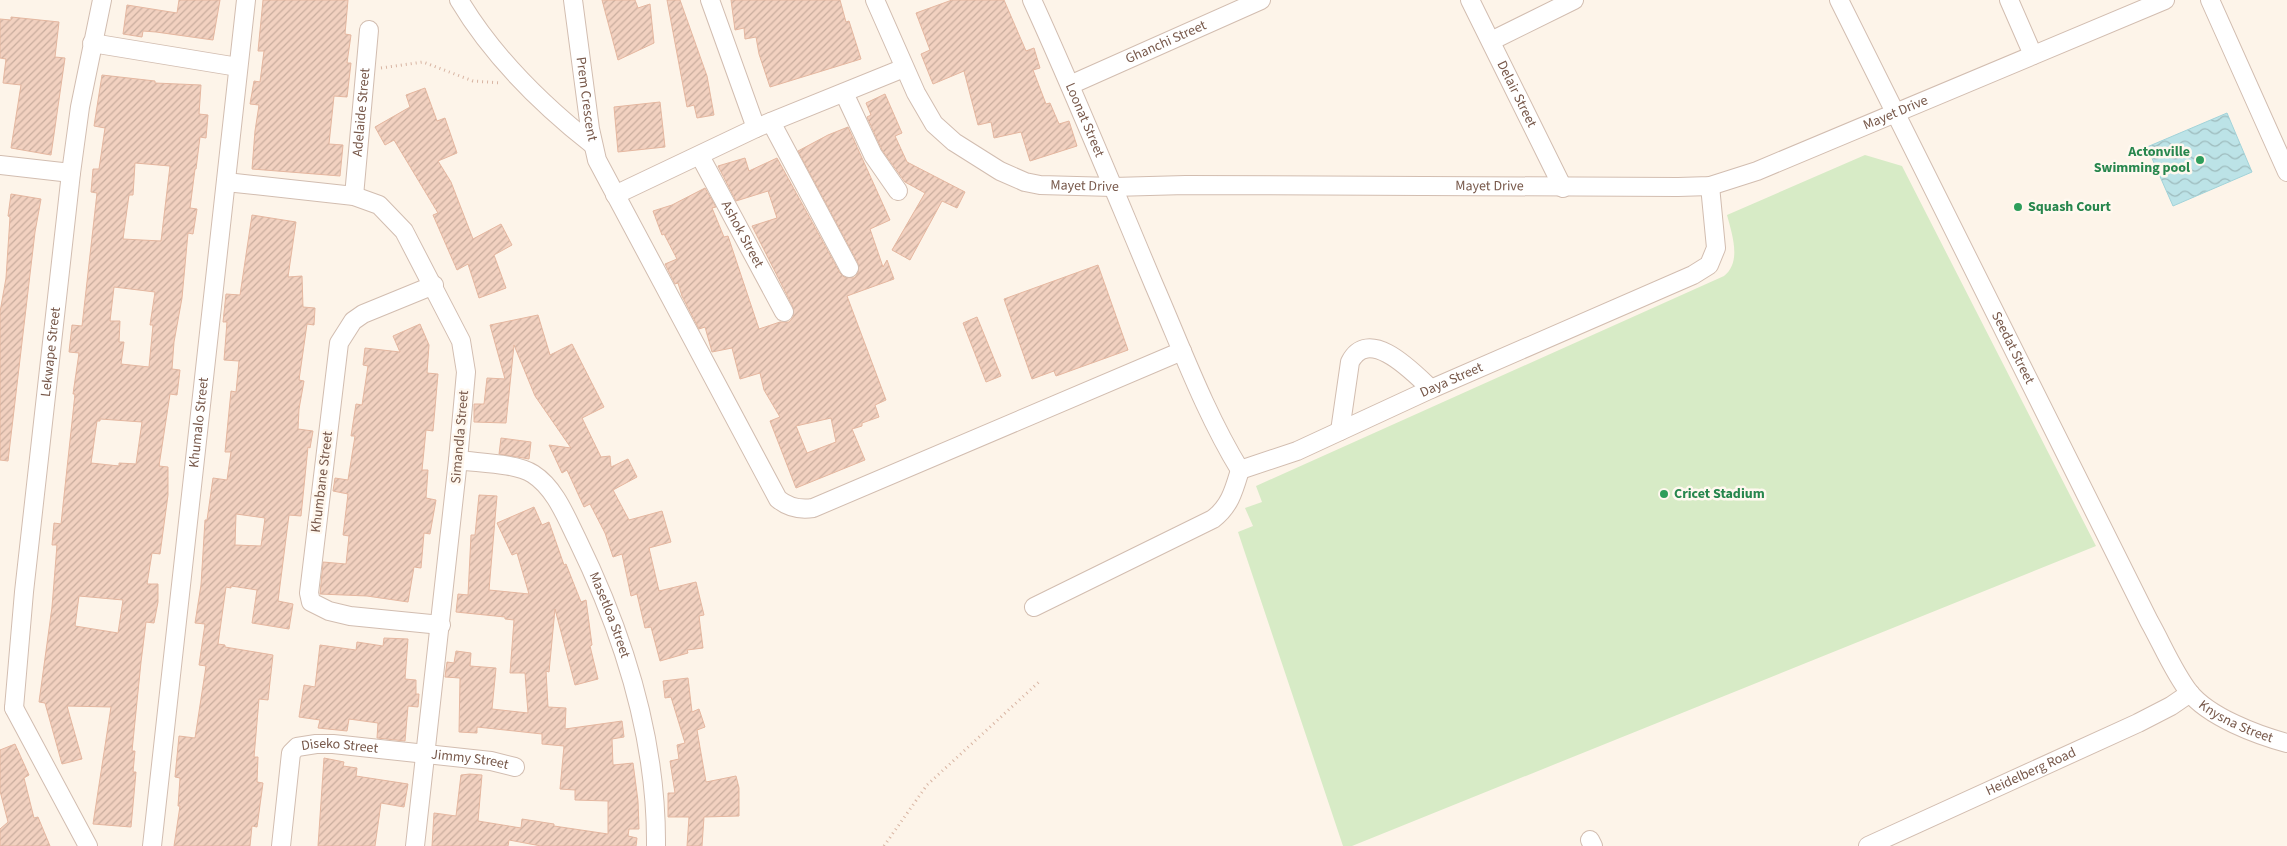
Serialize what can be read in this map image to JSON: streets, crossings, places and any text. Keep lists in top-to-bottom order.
{
  "streets": {
    "street": [
      "Ghanchi Street",
      "Delair Street",
      "Prem Crescent",
      "Adelaide Street",
      "Mayet Drive",
      "Loonat Street",
      "Ashok Street",
      "Seedat Street",
      "Lekwape Street",
      "Daya Street",
      "Khumalo Street",
      "Simandla Street",
      "Khumbane Street",
      "Masetloa Street",
      "Knysna Street",
      "Diseko Street",
      "Jimmy Street",
      "Heidelberg Road"
    ]
  },
  "crossings": [
    ["Ghanchi Street", "Loonat Street"],
    ["Delair Street", "Mayet Drive"],
    ["Prem Crescent", "Loonat Street"],
    ["Adelaide Street", "Simandla Street"],
    ["Mayet Drive", "Loonat Street"],
    ["Mayet Drive", "Seedat Street"],
    ["Mayet Drive", "Daya Street"],
    ["Seedat Street", "Knysna Street"],
    ["Seedat Street", "Heidelberg Road"],
    ["Khumalo Street", "Simandla Street"],
    ["Simandla Street", "Khumbane Street"],
    ["Simandla Street", "Masetloa Street"],
    ["Simandla Street", "Diseko Street"],
    ["Simandla Street", "Jimmy Street"],
    ["Knysna Street", "Heidelberg Road"],
    ["Diseko Street", "Jimmy Street"]
  ],
  "places": ["Actonville Swimming pool", "Squash Court", "Cricet Stadium"]
}
